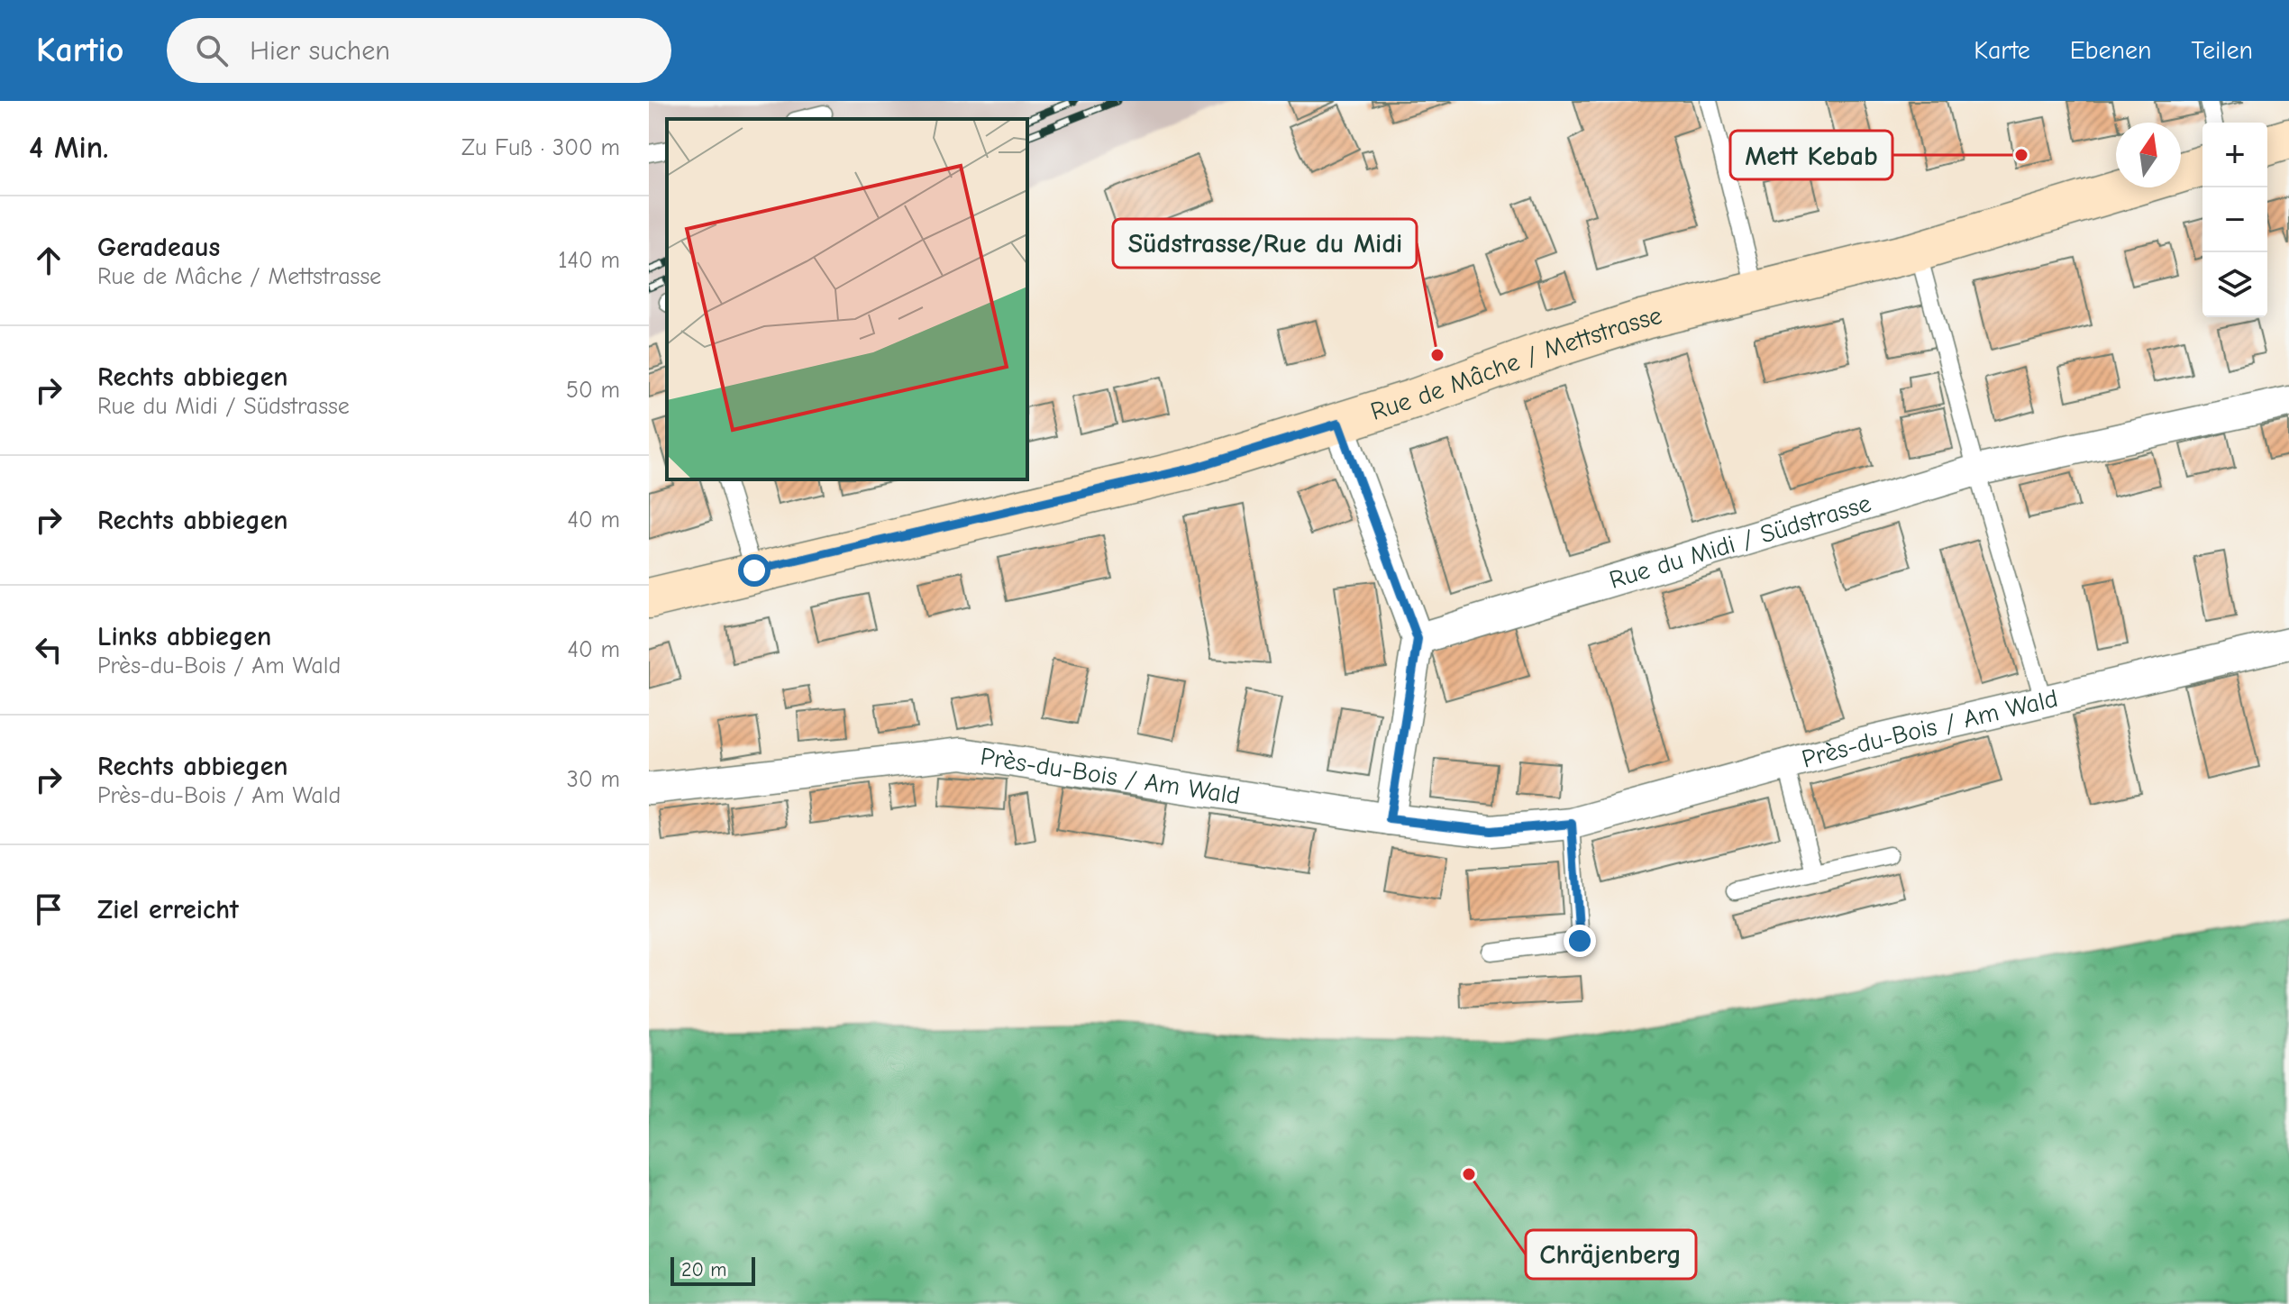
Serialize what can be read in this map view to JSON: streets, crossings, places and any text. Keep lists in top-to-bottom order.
{
  "streets": {
    "main road": ["Rue de Mâche / Mettstrasse"],
    "street": ["Rue du Midi / Südstrasse", "Près-du-Bois / Am Wald"]
  },
  "places": ["Mett Kebab", "Südstrasse/Rue du Midi", "Chräjenberg"],
  "scale_bar": "20 m",
  "north": "top",
  "page": {
    "header": "Kartio",
    "search": "Hier suchen",
    "nav": ["Karte", "Ebenen", "Teilen"],
    "heading": ["4 Min.", "Zu Fuß · 300 m"],
    "map_buttons": ["+", "−"],
    "list": [
      ["Geradeaus", "Rue de Mâche / Mettstrasse", "140 m"],
      ["Rechts abbiegen", "Rue du Midi / Südstrasse", "50 m"],
      ["Rechts abbiegen", "40 m"],
      ["Links abbiegen", "Près-du-Bois / Am Wald", "40 m"],
      ["Rechts abbiegen", "Près-du-Bois / Am Wald", "30 m"],
      "Ziel erreicht"
    ],
    "scale": "20 m"
  }
}
